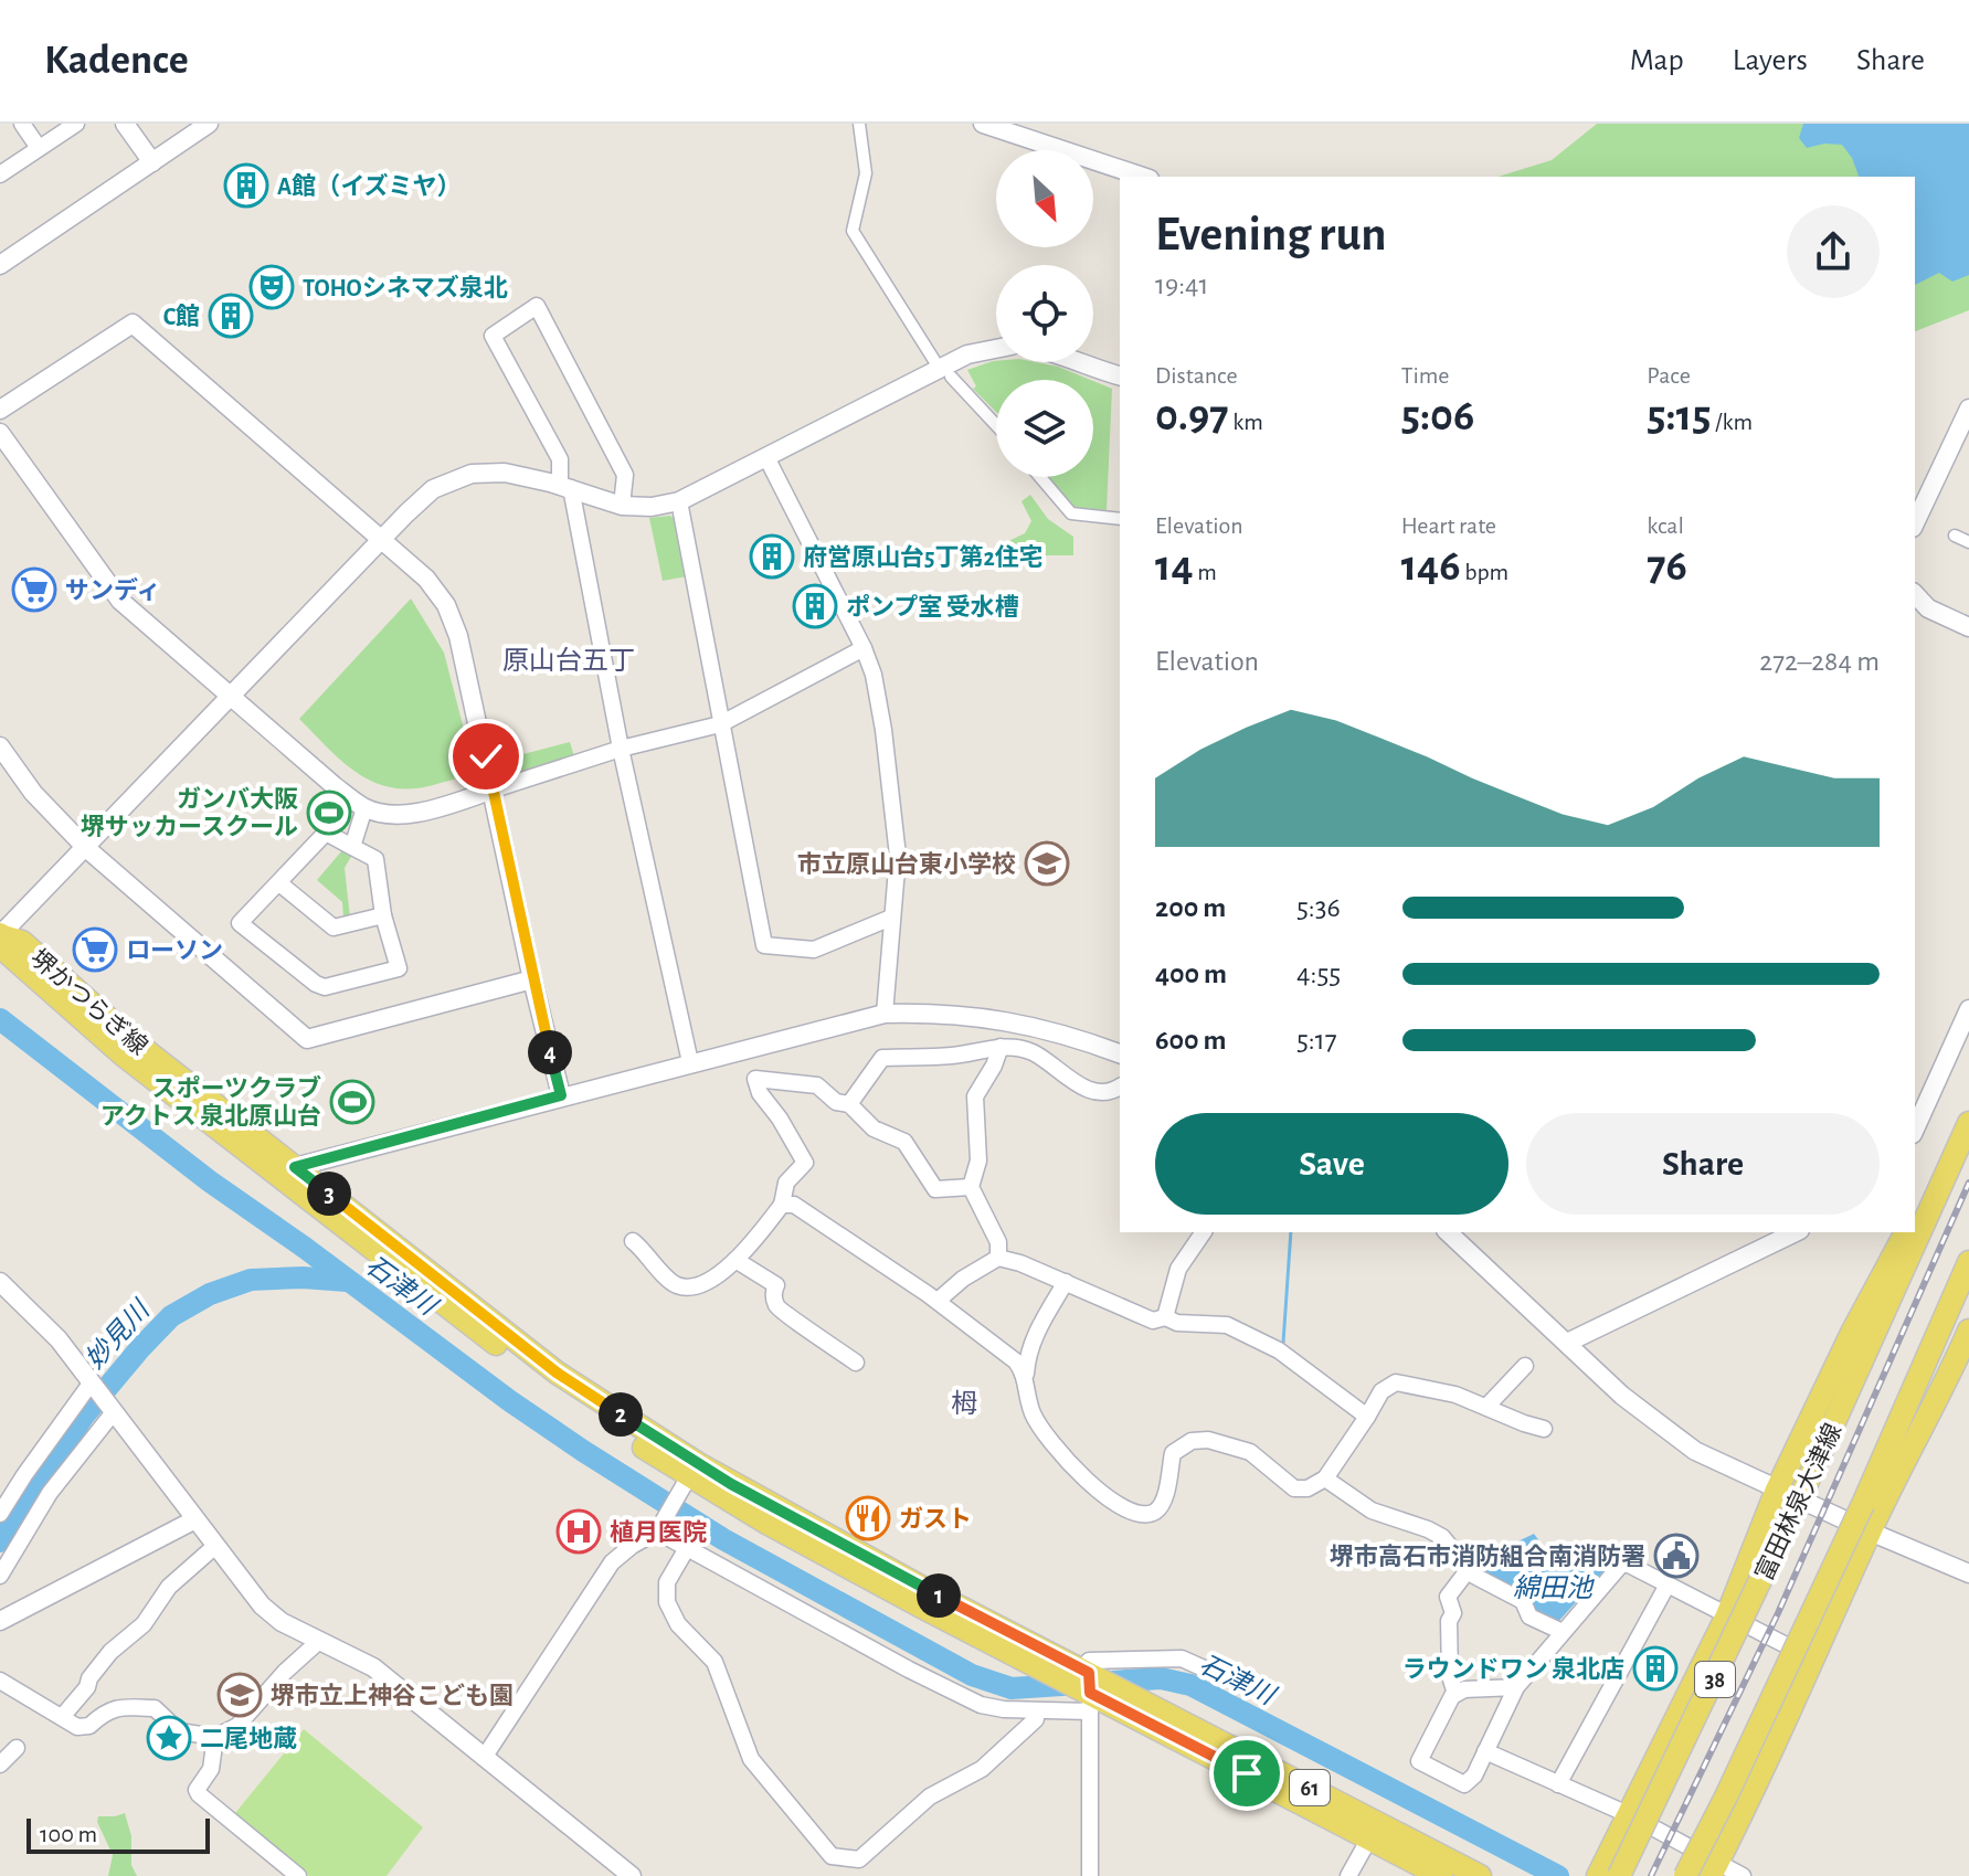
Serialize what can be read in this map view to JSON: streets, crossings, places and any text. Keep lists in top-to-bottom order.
{
  "streets": {
    "main road": [
      "堺かつらぎ線",
      "富田林泉大津線",
      "38",
      "61"
    ]
  },
  "districts": ["原山台五丁", "栂"],
  "water": ["石津川", "妙見川", "綿田池"],
  "places": {
    "building": [
      "A館（イズミヤ）",
      "C館",
      "府営原山台5丁第2住宅",
      "ポンプ室 受水槽",
      "ラウンドワン 泉北店"
    ],
    "theatre": ["TOHOシネマズ泉北"],
    "supermarket": ["サンディ", "ローソン"],
    "sports": ["ガンバ大阪 堺サッカースクール", "スポーツクラブ アクトス 泉北原山台"],
    "school or university": ["市立原山台東小学校", "堺市立上神谷こども園"],
    "restaurant": ["ガスト"],
    "hospital": ["植月医院"],
    "public building": ["堺市高石市消防組合南消防署"],
    "place": ["二尾地蔵"]
  },
  "scale_bar": "100 m",
  "north": "bottom right",
  "page": {
    "header": "Kadence",
    "nav": ["Map", "Layers", "Share"],
    "heading": ["Evening run", "19:41"],
    "stats": [
      ["Distance", "0.97 km"],
      ["Time", "5:06"],
      ["Pace", "5:15 /km"],
      ["Elevation", "14 m"],
      ["Heart rate", "146 bpm"],
      ["kcal", "76"]
    ],
    "chart": ["Elevation", "272–284 m"],
    "list": [
      {
        "name": "200 m",
        "note": "5:36"
      },
      {
        "name": "400 m",
        "note": "4:55"
      },
      {
        "name": "600 m",
        "note": "5:17"
      }
    ],
    "pins": [
      "4",
      "3",
      "2",
      "1"
    ],
    "buttons": ["Save", "Share"],
    "scale": "100 m"
  }
}
